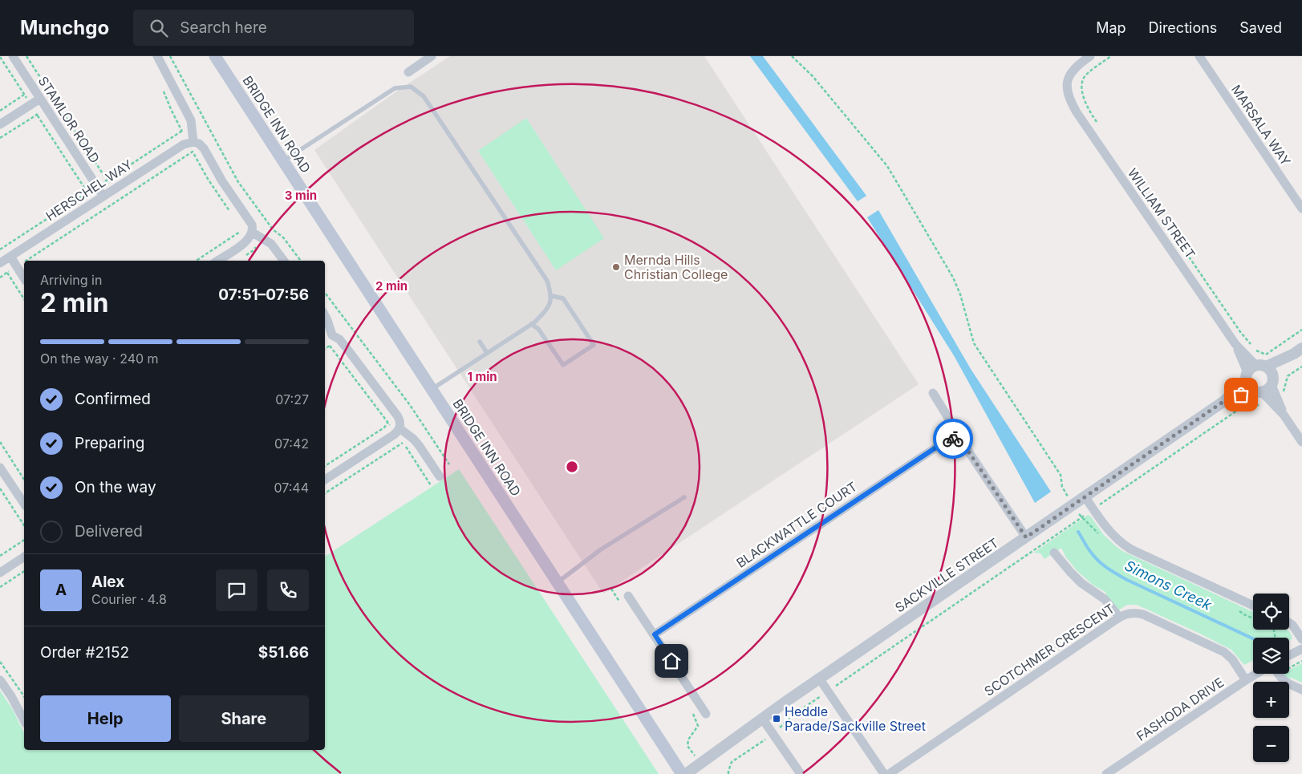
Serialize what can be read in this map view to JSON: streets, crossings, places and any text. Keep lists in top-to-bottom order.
{
  "streets": {
    "main road": ["BRIDGE INN ROAD"],
    "street": [
      "STAMLOR ROAD",
      "MARSALA WAY",
      "HERSCHEL WAY",
      "WILLIAM STREET",
      "BLACKWATTLE COURT",
      "SACKVILLE STREET",
      "SCOTCHMER CRESCENT",
      "FASHODA DRIVE"
    ]
  },
  "crossings": [
    ["STAMLOR ROAD", "HERSCHEL WAY"],
    ["WILLIAM STREET", "SACKVILLE STREET"],
    ["SCOTCHMER CRESCENT", "FASHODA DRIVE"]
  ],
  "water": ["Simons Creek"],
  "places": {
    "other": ["Mernda Hills Christian College"],
    "transit": ["Heddle Parade/Sackville Street"]
  },
  "page": {
    "header": "Munchgo",
    "search": "Search here",
    "nav": ["Map", "Directions", "Saved"],
    "heading": ["2 min", "Arriving in", "07:51–07:56"],
    "panel": [
      "Alex",
      "Courier · 4.8",
      "Order #2152",
      "$51.66"
    ],
    "bar": "On the way · 240 m",
    "list": [
      ["Confirmed", "07:27"],
      ["Preparing", "07:42"],
      ["On the way", "07:44"],
      "Delivered"
    ],
    "round": "A",
    "map_buttons": ["+", "−"],
    "buttons": ["Help", "Share"]
  },
  "rings": ["3 min", "2 min", "1 min"]
}
